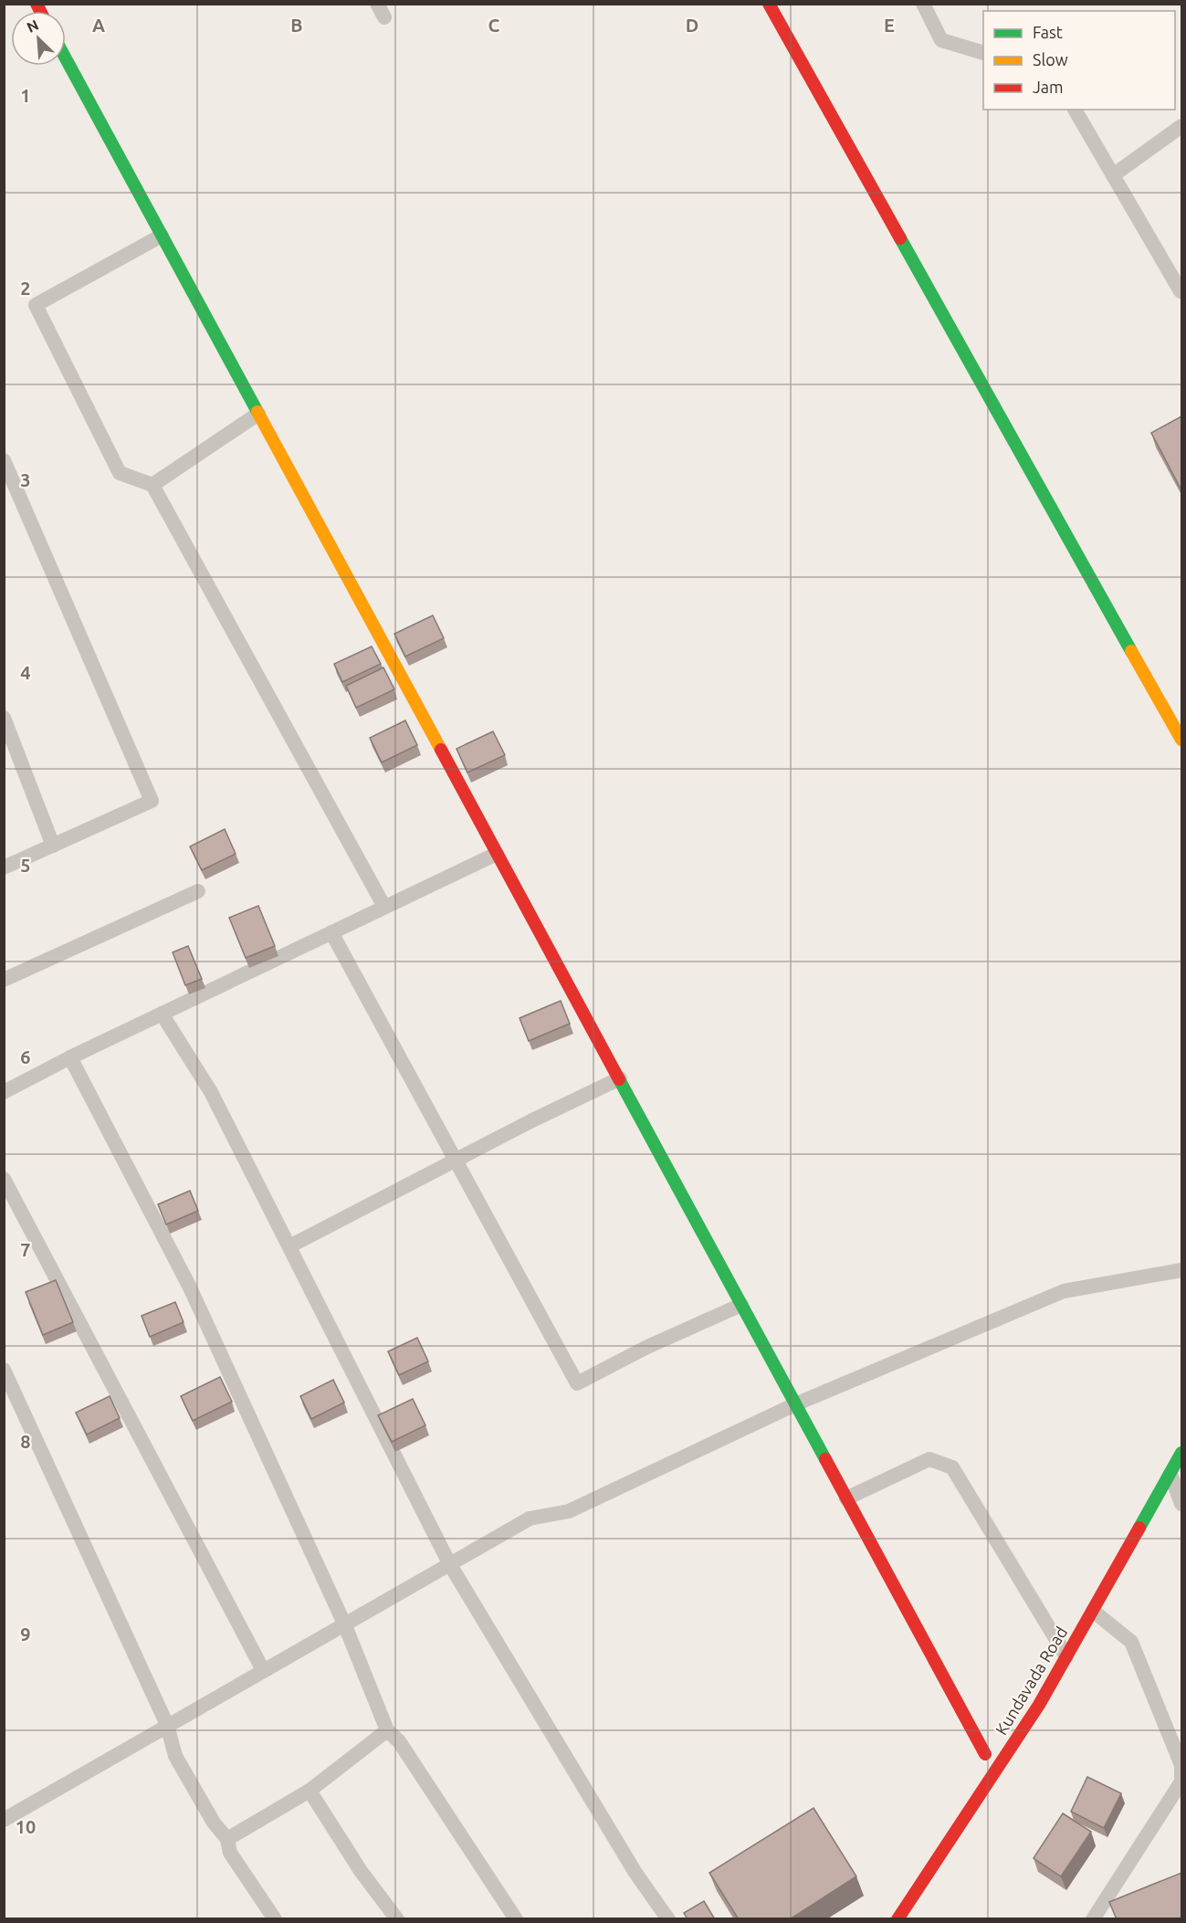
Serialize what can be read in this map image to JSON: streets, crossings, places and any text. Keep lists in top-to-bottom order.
{
  "streets": {
    "street": ["Kundavada Road"]
  },
  "legend": ["Fast", "Slow", "Jam"],
  "north": "top left",
  "grid": {
    "columns": [
      "A",
      "B",
      "C",
      "D",
      "E"
    ],
    "rows": [
      "1",
      "2",
      "3",
      "4",
      "5",
      "6",
      "7",
      "8",
      "9",
      "10"
    ]
  }
}
